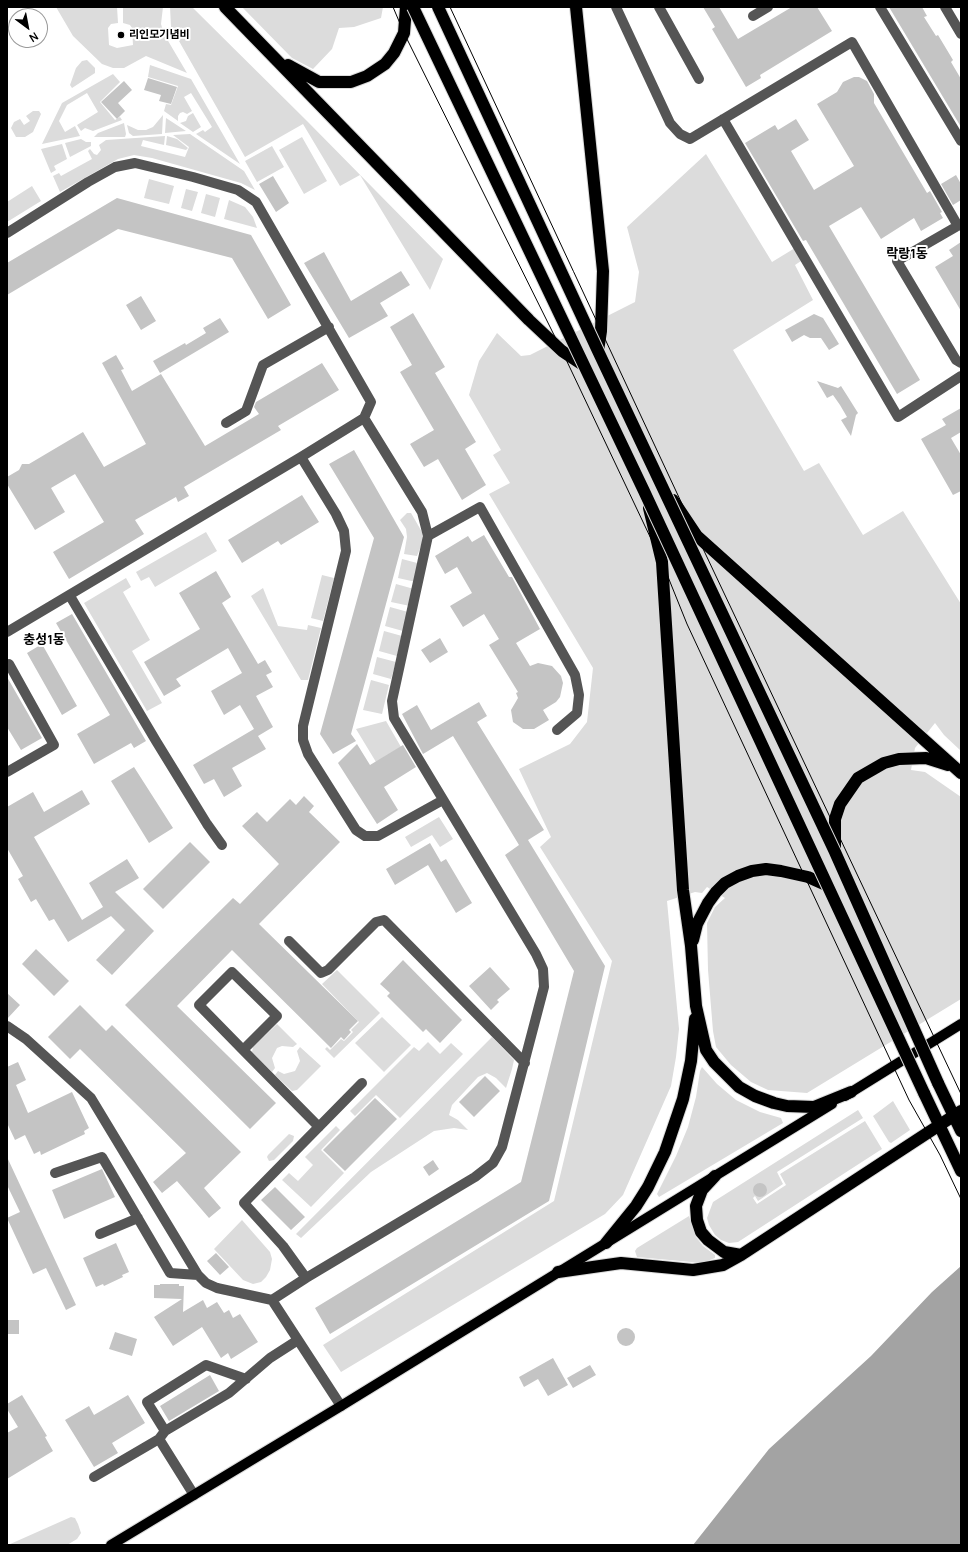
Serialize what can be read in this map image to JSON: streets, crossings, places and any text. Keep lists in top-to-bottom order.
{
  "districts": ["락랑1동", "충성1동"],
  "places": ["리인모기념비"],
  "north": "bottom right"
}
